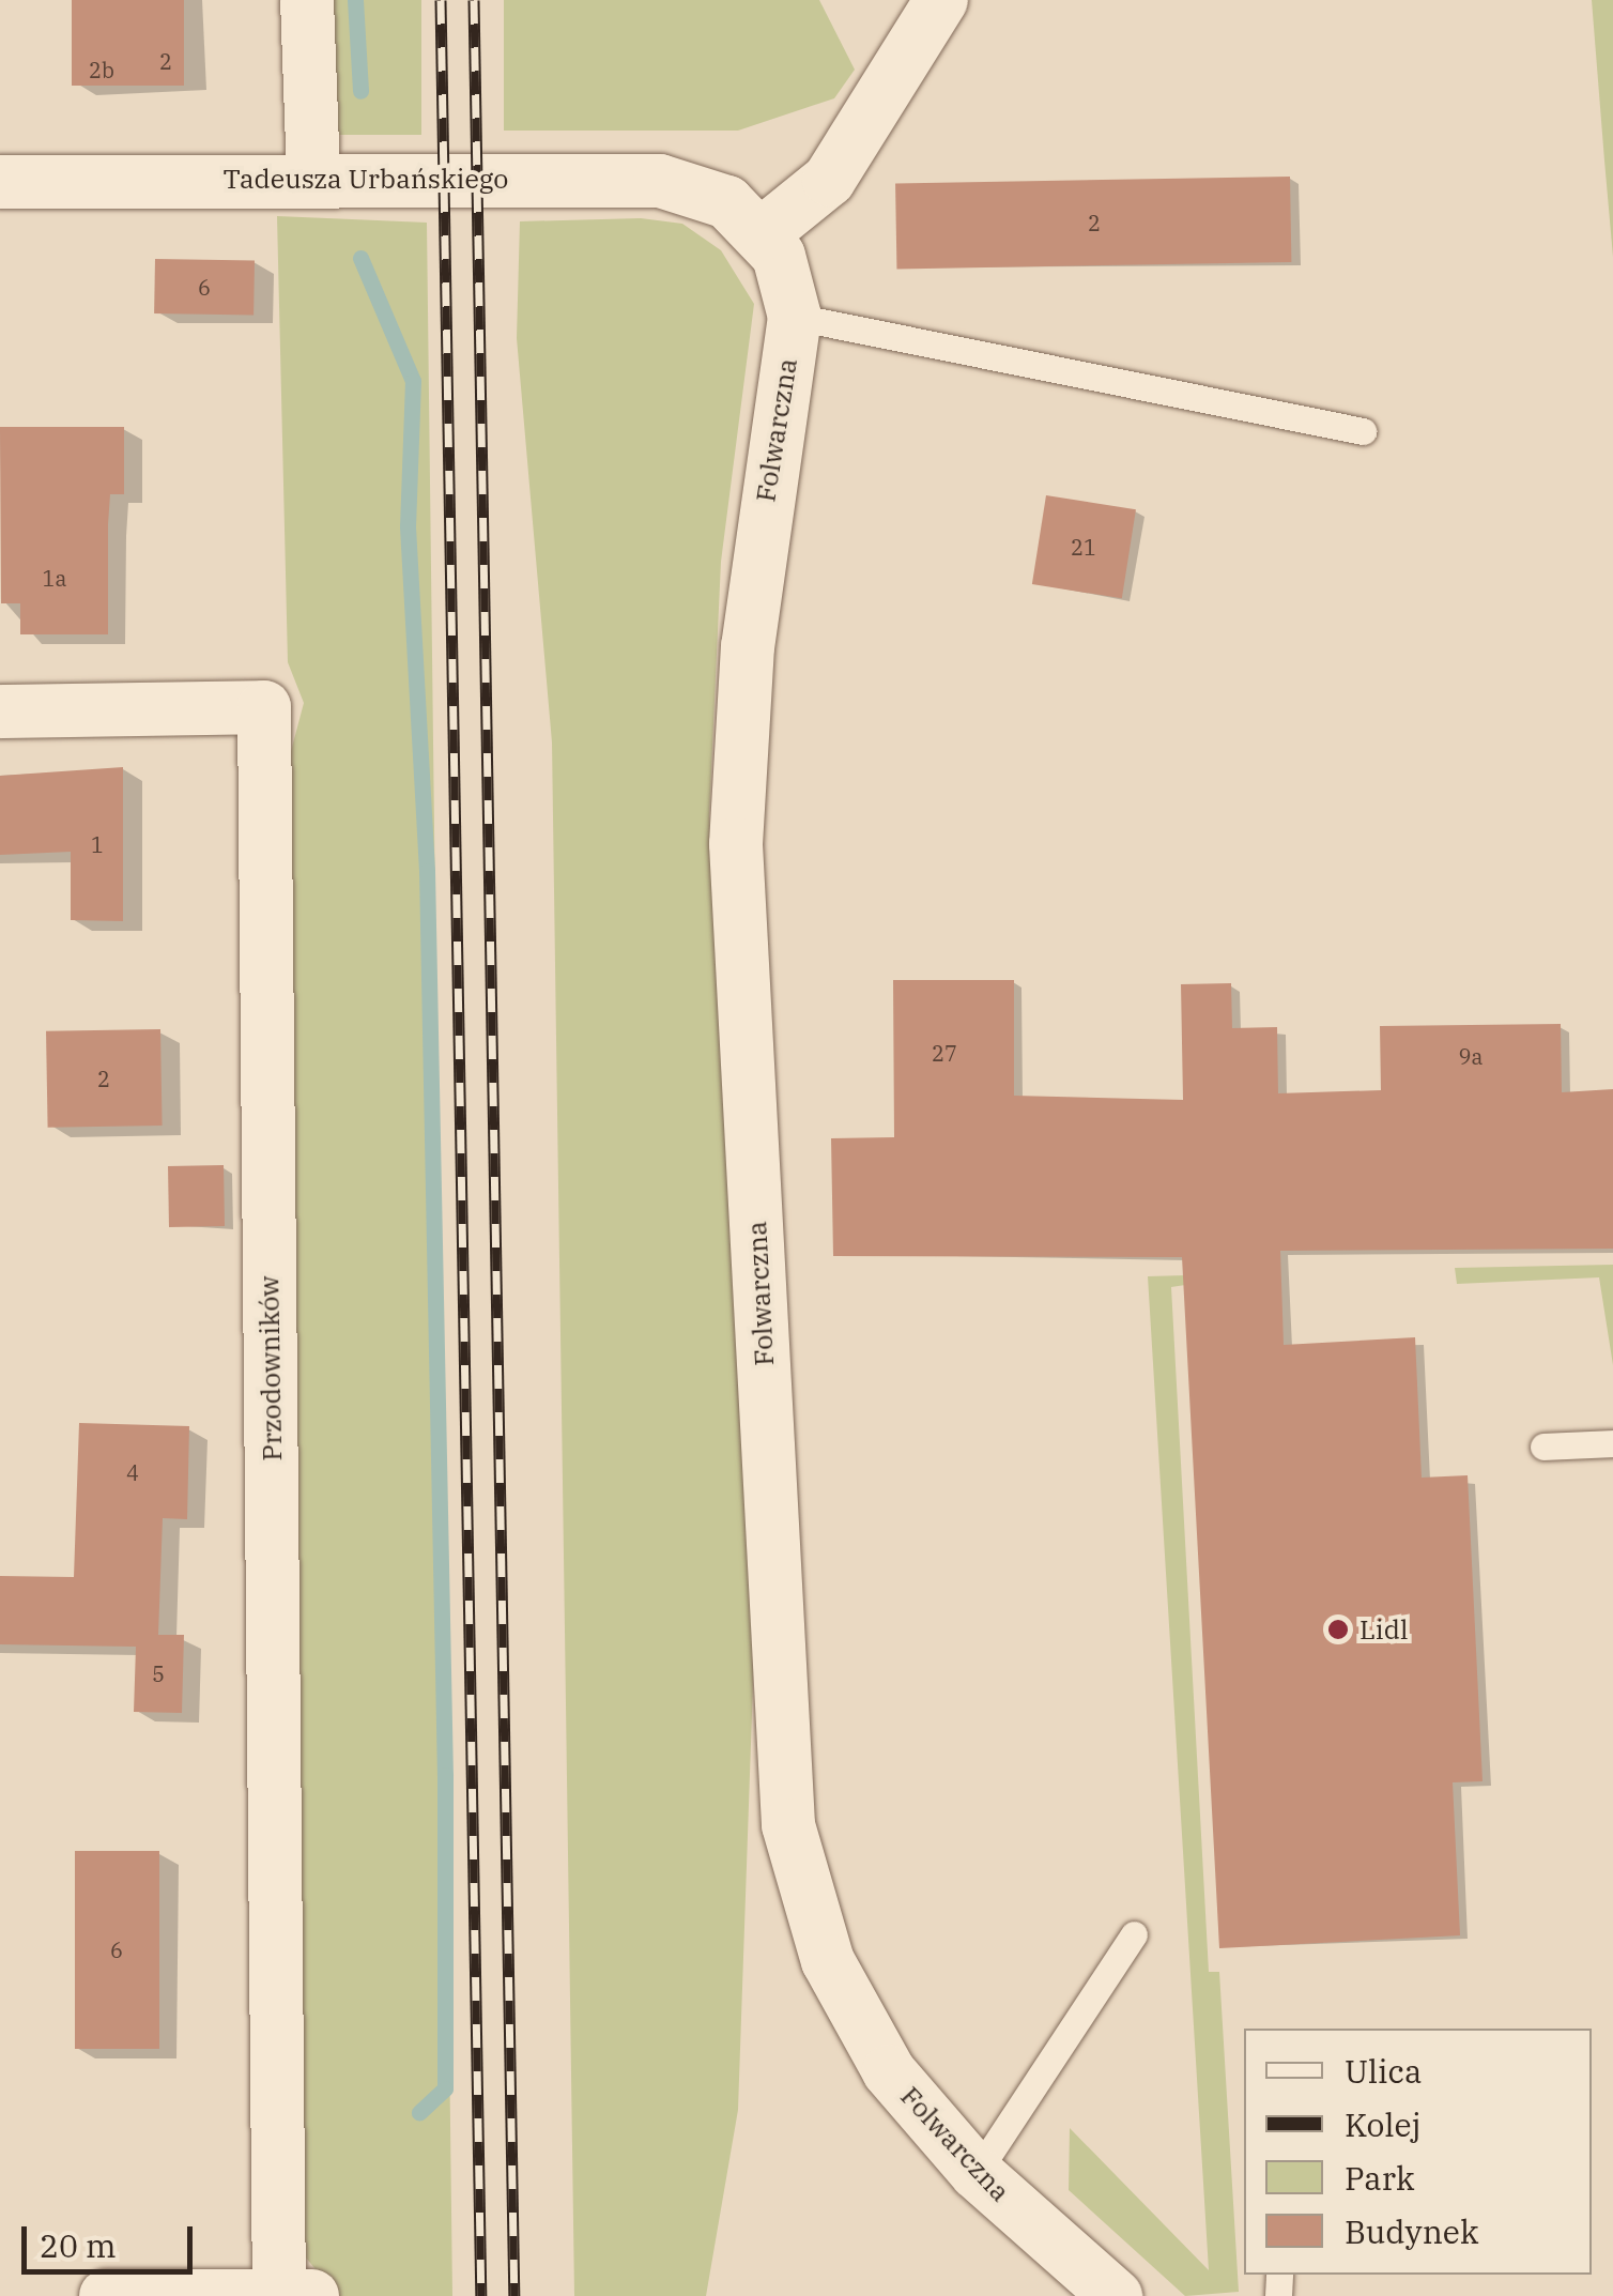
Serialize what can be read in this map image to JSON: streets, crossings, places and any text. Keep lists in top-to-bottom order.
{
  "streets": {
    "street": ["Tadeusza Urbańskiego", "Folwarczna", "Przodowników"]
  },
  "crossings": [
    ["Tadeusza Urbańskiego", "Folwarczna"]
  ],
  "places": ["Lidl"],
  "house_numbers": [
    "2",
    "2b",
    "2",
    "6",
    "21",
    "1a",
    "1",
    "27",
    "9a",
    "2",
    "4",
    "5",
    "6"
  ],
  "legend": [
    "Ulica",
    "Kolej",
    "Park",
    "Budynek"
  ],
  "scale_bar": "20 m"
}
